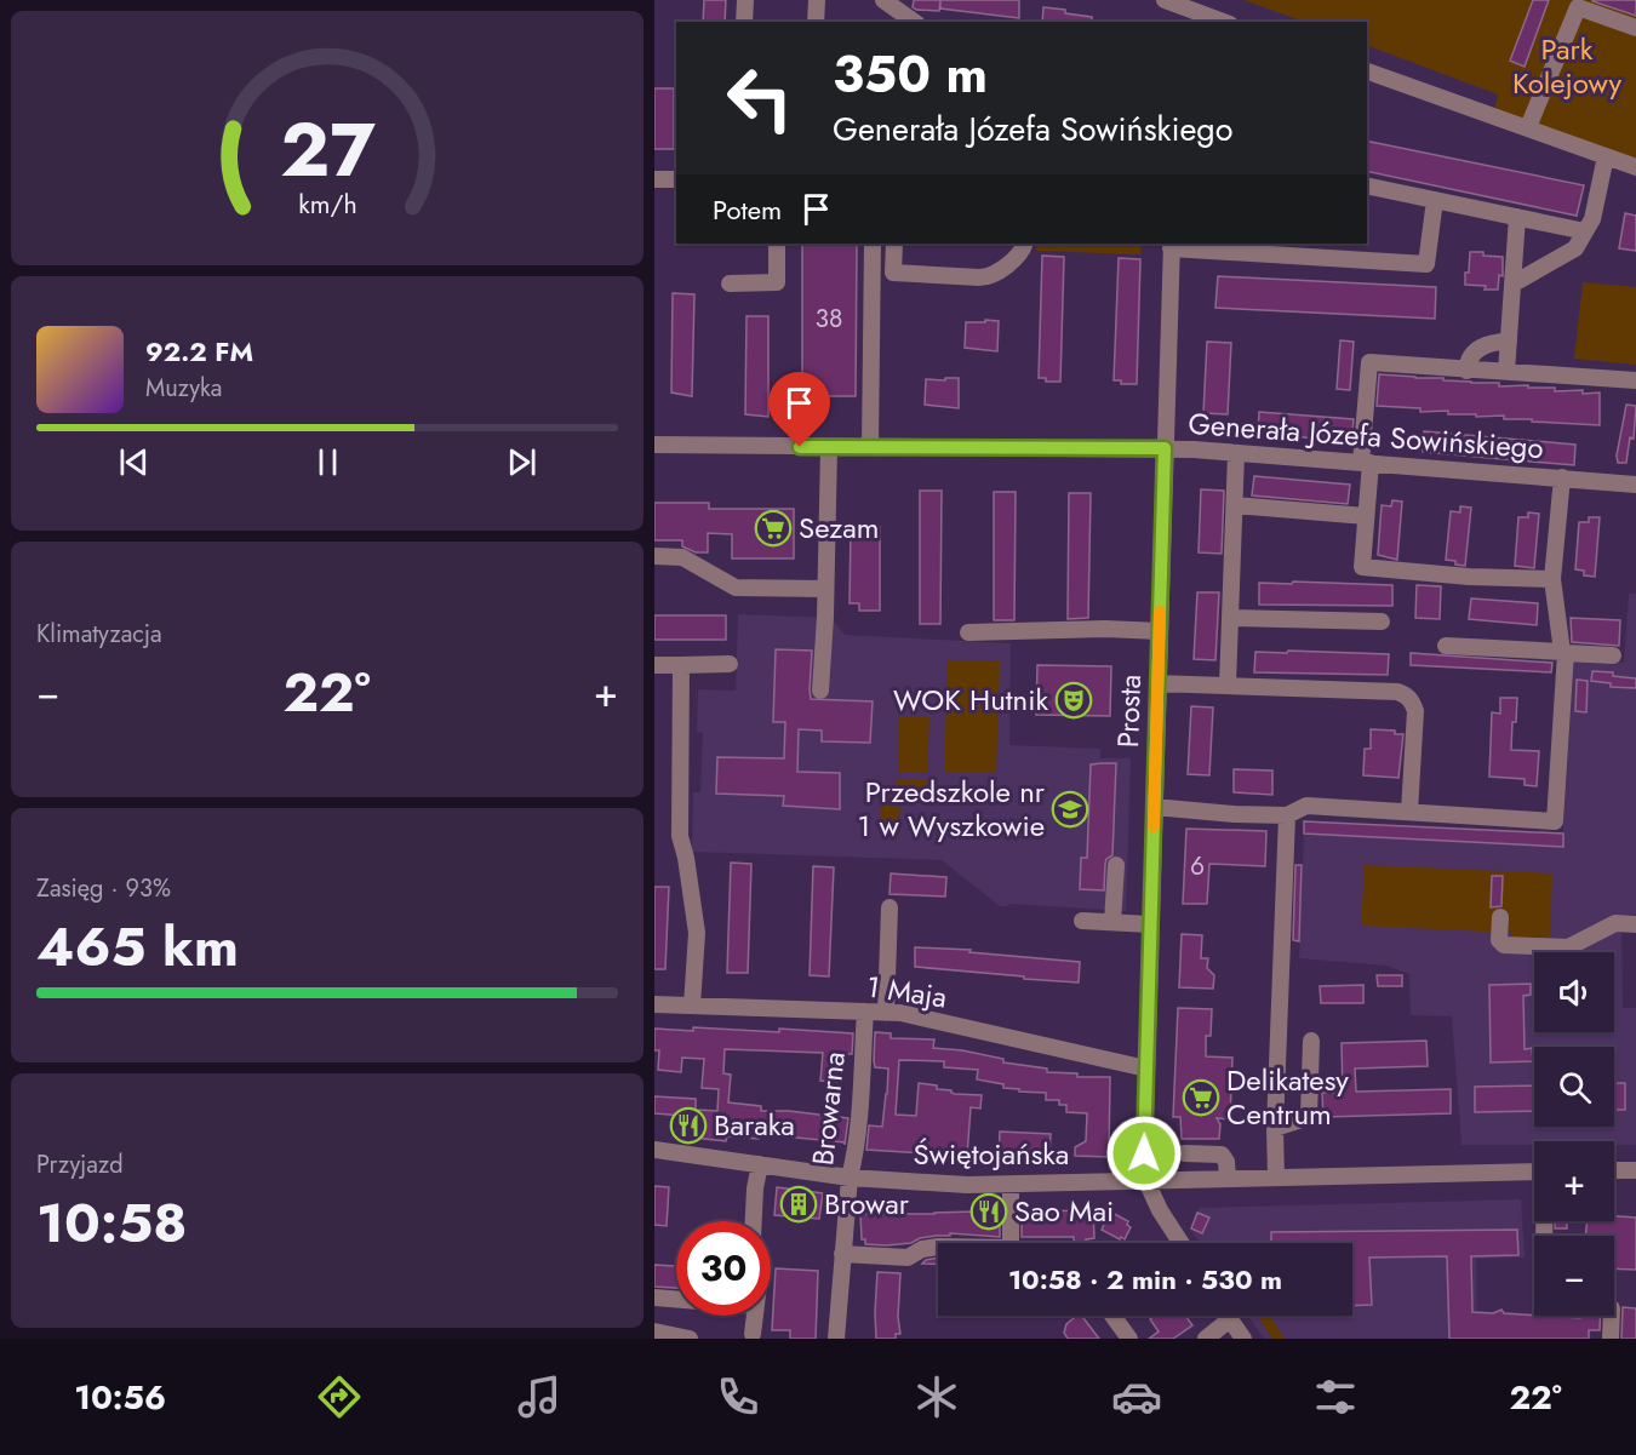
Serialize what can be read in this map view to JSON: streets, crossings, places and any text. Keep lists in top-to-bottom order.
{
  "streets": {
    "street": [
      "Generała Józefa Sowińskiego",
      "Prosta",
      "1 Maja",
      "Browarna",
      "Świętojańska"
    ]
  },
  "crossings": [
    ["Generała Józefa Sowińskiego", "Prosta"],
    ["Prosta", "1 Maja"],
    ["Prosta", "Świętojańska"],
    ["1 Maja", "Browarna"],
    ["Browarna", "Świętojańska"]
  ],
  "parks": ["Park Kolejowy"],
  "places": {
    "supermarket": ["Sezam", "Delikatesy Centrum"],
    "theatre": ["WOK Hutnik"],
    "school or university": ["Przedszkole nr 1 w Wyszkowie"],
    "restaurant": ["Baraka", "Sao Mai"],
    "building": ["Browar"]
  },
  "house_numbers": ["38", "6"],
  "page": {
    "turn": ["350 m", "Generała Józefa Sowińskiego"],
    "then": "Potem",
    "song": ["92.2 FM", "Muzyka"],
    "tile": [
      "Klimatyzacja",
      ["Zasięg · 93%", "465 km"],
      ["Przyjazd", "10:58"]
    ],
    "heat": ["−", "22°", "+"],
    "map_buttons": ["+", "−"],
    "limit": "30",
    "trip": "10:58 · 2 min · 530 m",
    "tabs": ["10:56", "22°"],
    "gauge": ["27", "km/h"]
  }
}
